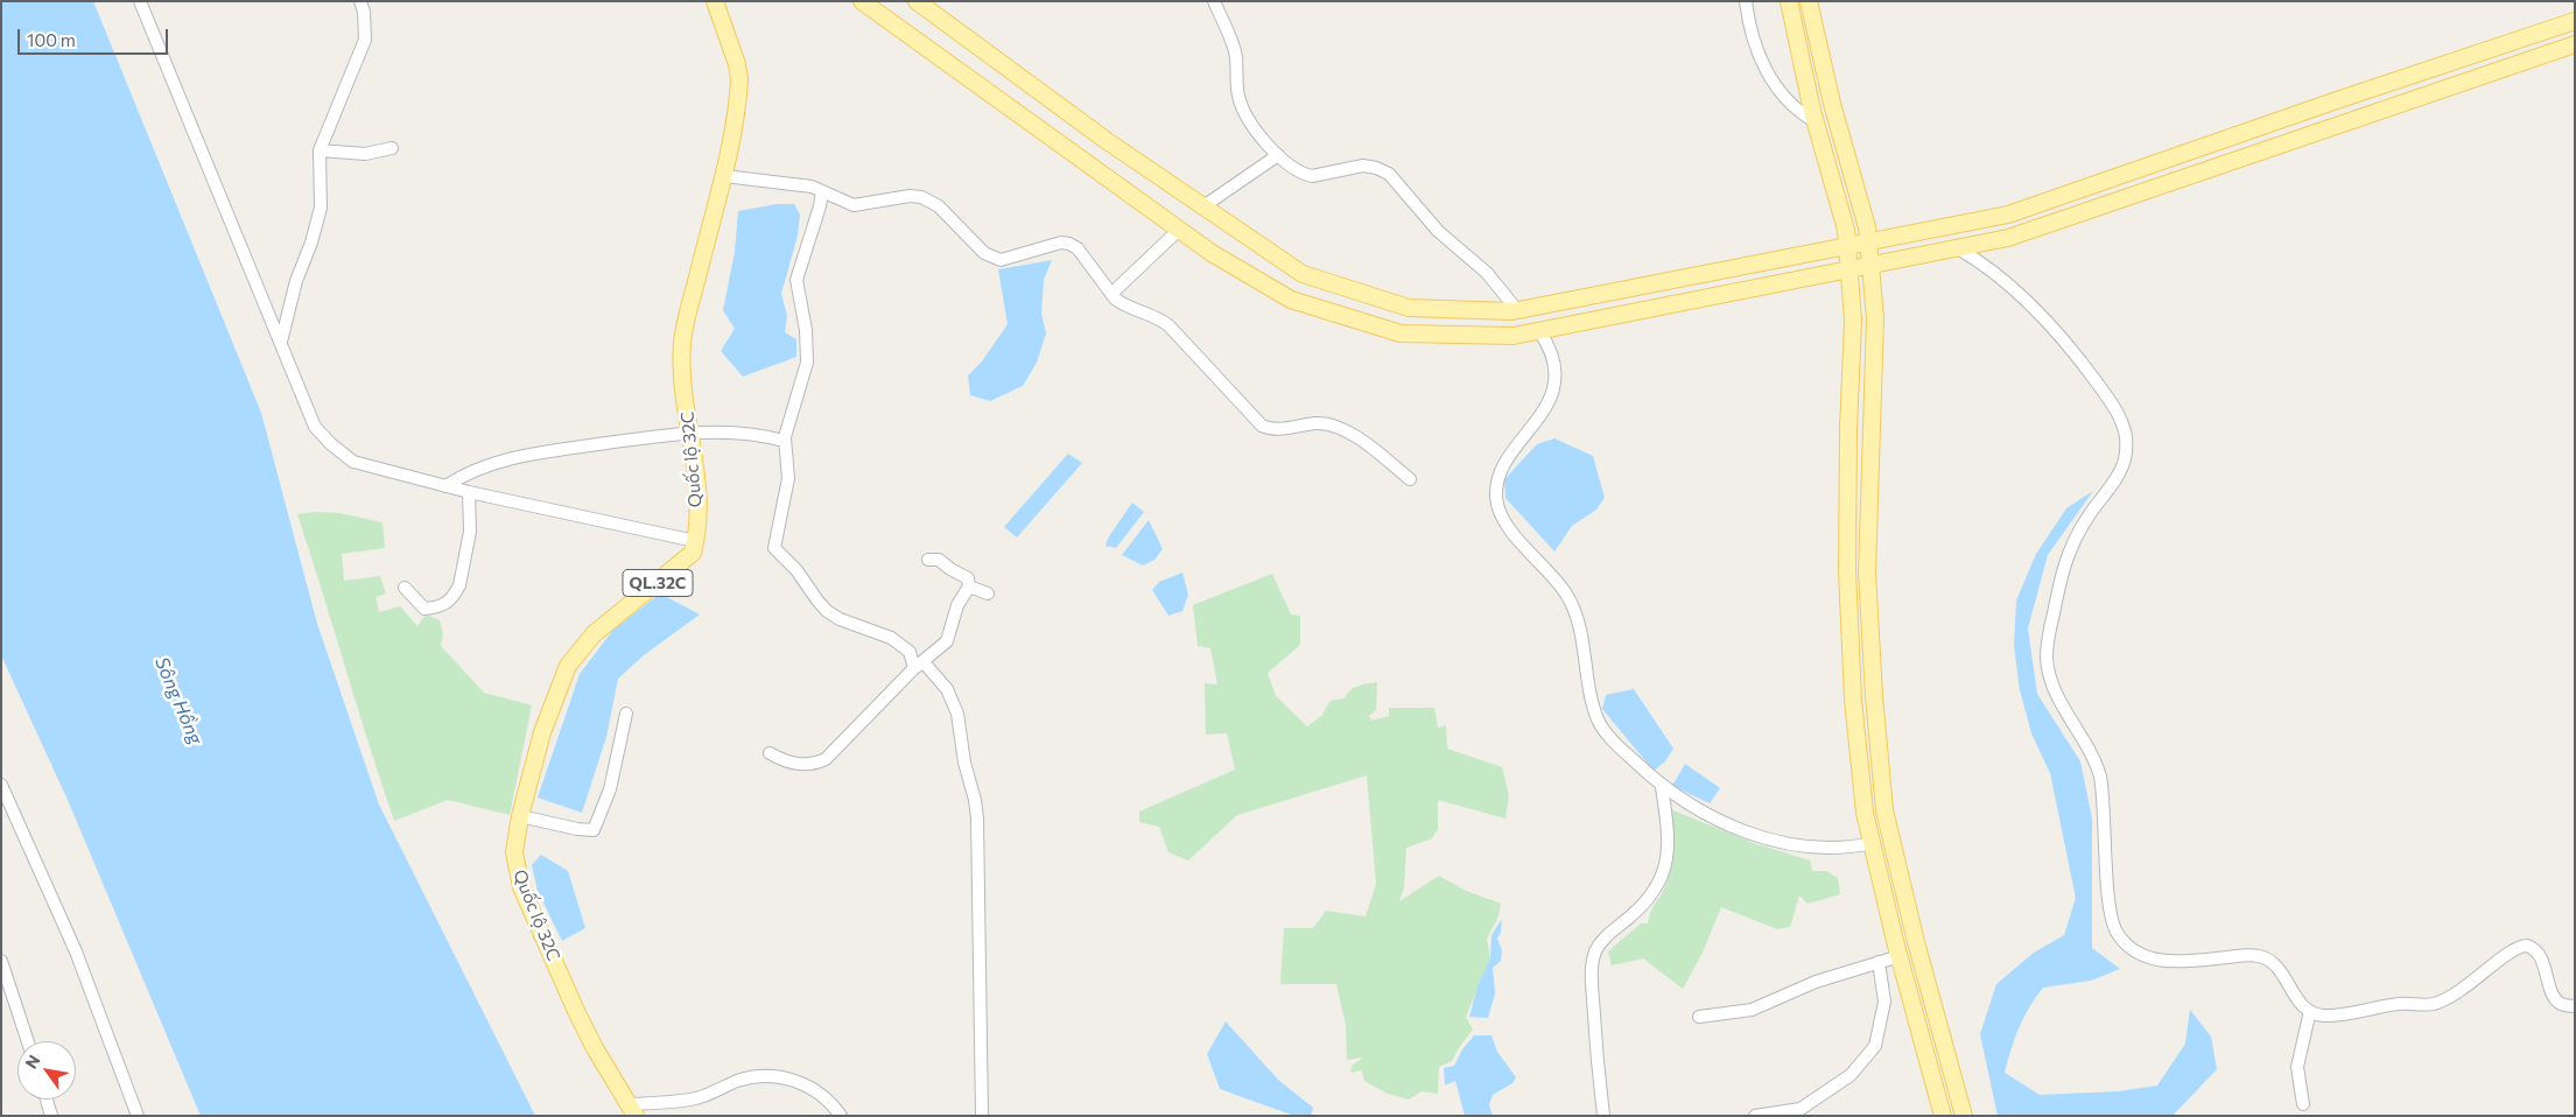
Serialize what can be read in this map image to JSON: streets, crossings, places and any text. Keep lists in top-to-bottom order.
{
  "streets": {
    "main road": ["Quốc lộ 32C", "QL.32C"]
  },
  "water": ["Sông Hồng"],
  "scale_bar": "100 m",
  "north": "top left"
}
